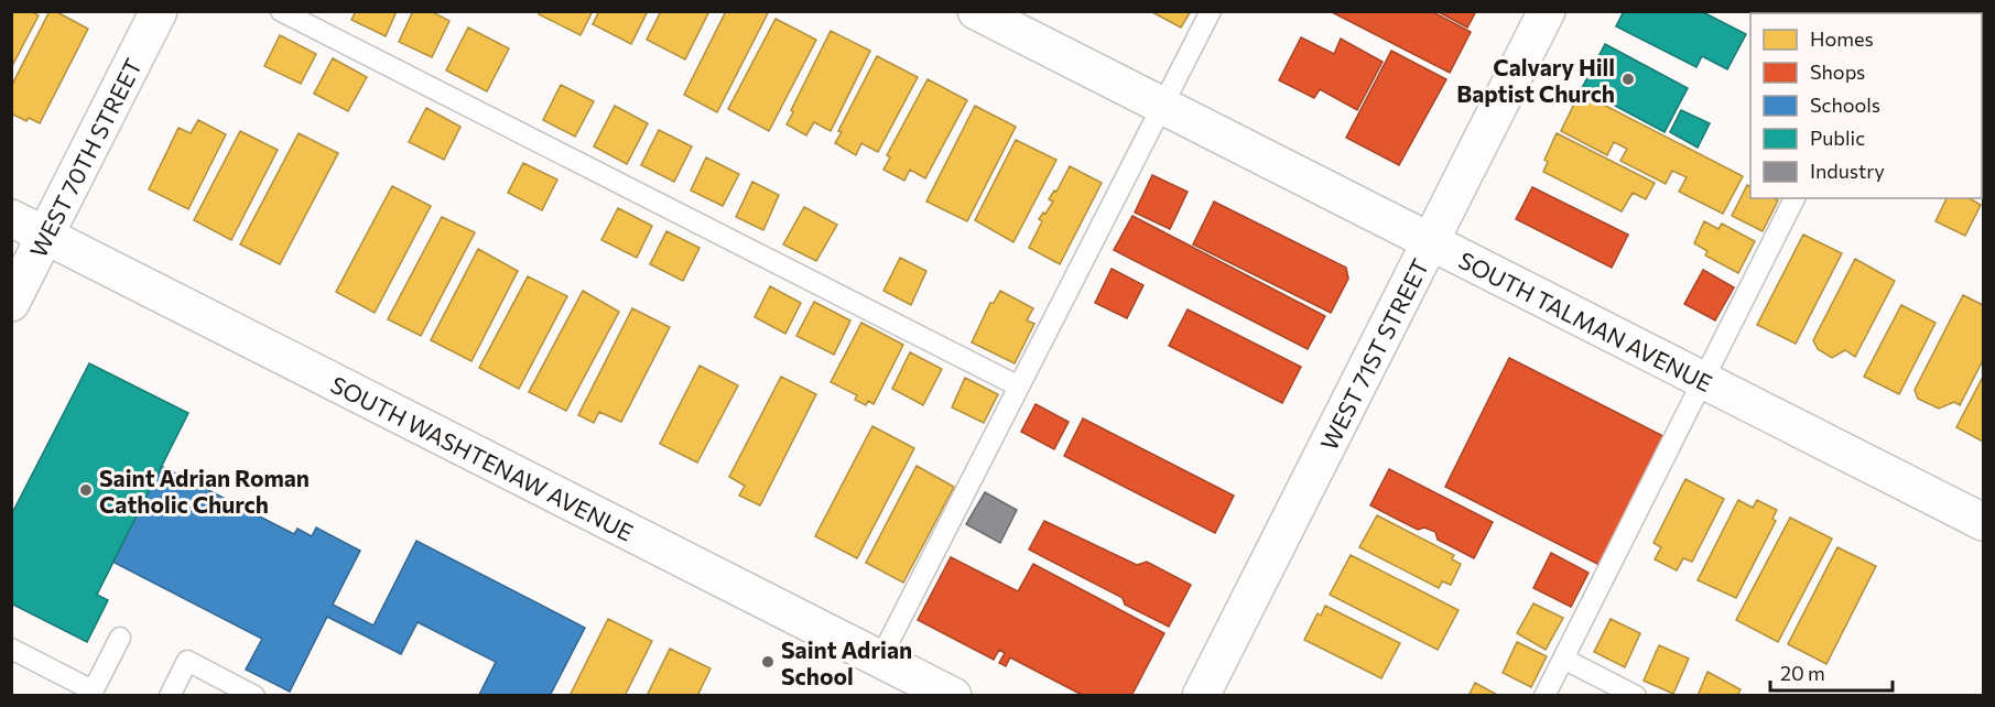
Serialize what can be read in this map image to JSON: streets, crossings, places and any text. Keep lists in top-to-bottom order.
{
  "streets": {
    "street": [
      "WEST 70TH STREET",
      "SOUTH TALMAN AVENUE",
      "WEST 71ST STREET",
      "SOUTH WASHTENAW AVENUE"
    ]
  },
  "crossings": [
    ["WEST 70TH STREET", "SOUTH WASHTENAW AVENUE"],
    ["SOUTH TALMAN AVENUE", "WEST 71ST STREET"]
  ],
  "places": ["Calvary Hill Baptist Church", "Saint Adrian Roman Catholic Church", "Saint Adrian School"],
  "legend": [
    "Homes",
    "Shops",
    "Schools",
    "Public",
    "Industry"
  ],
  "scale_bar": "20 m"
}
